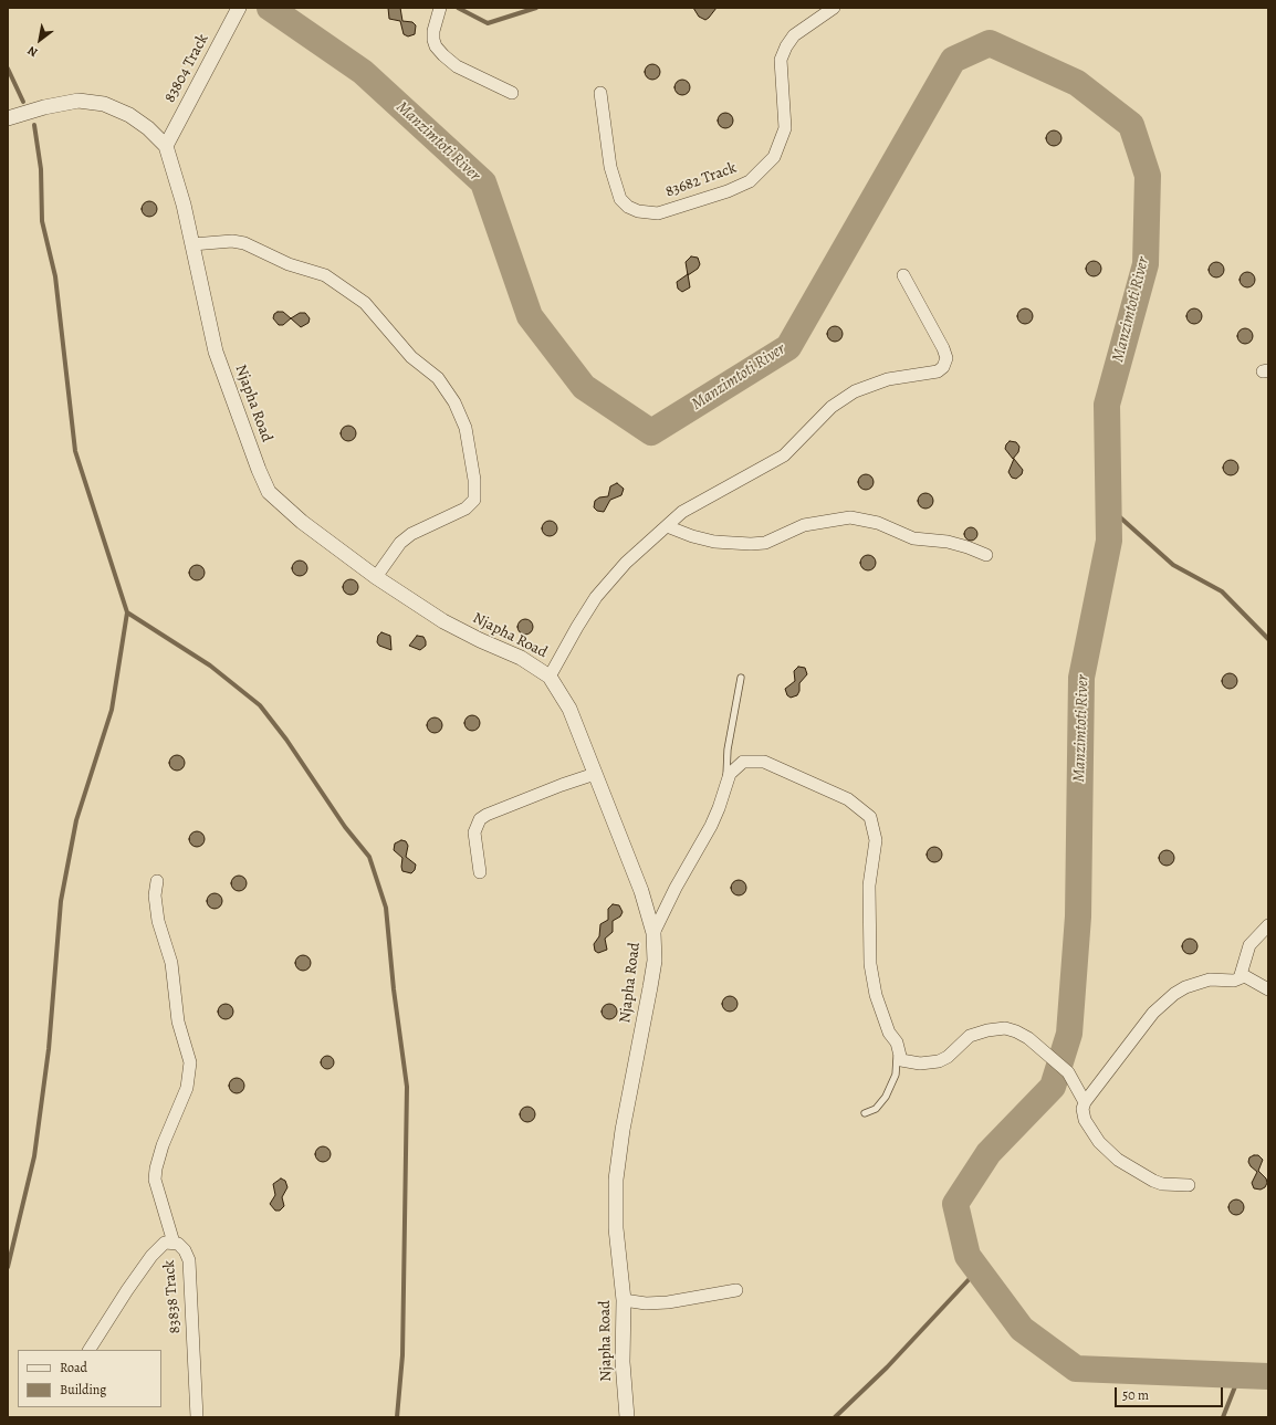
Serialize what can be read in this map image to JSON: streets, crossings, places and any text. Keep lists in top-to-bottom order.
{
  "streets": {
    "street": [
      "83804 Track",
      "83682 Track",
      "Njapha Road",
      "83838 Track"
    ]
  },
  "crossings": [
    ["83804 Track", "Njapha Road"]
  ],
  "water": ["Manzimtoti River"],
  "legend": ["Road", "Building"],
  "scale_bar": "50 m",
  "north": "bottom left"
}
